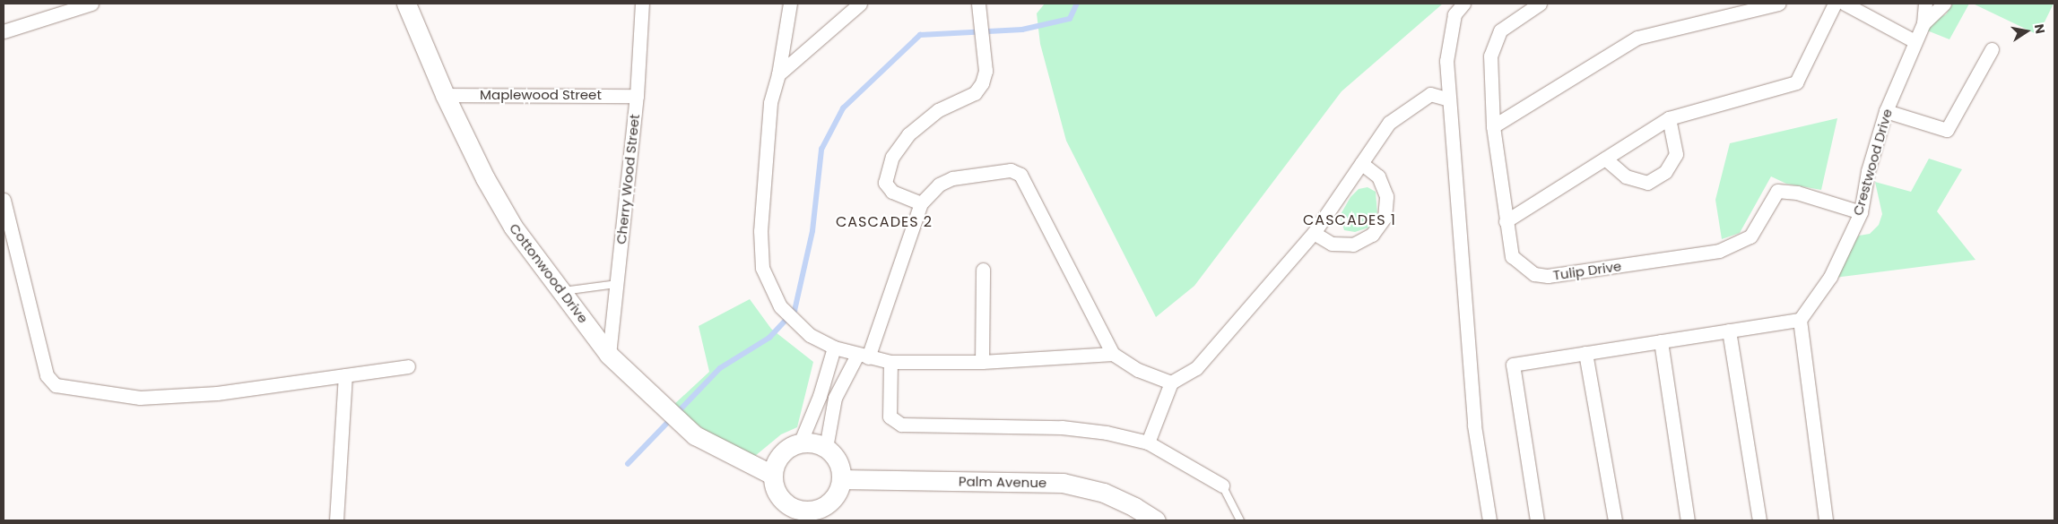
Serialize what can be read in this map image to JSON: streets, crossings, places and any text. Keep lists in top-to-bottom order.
{
  "streets": {
    "street": [
      "Maplewood Street",
      "Crestwood Drive",
      "Cherry Wood Street",
      "Tulip Drive",
      "Cottonwood Drive",
      "Palm Avenue"
    ]
  },
  "crossings": [
    ["Maplewood Street", "Cherry Wood Street"],
    ["Maplewood Street", "Cottonwood Drive"],
    ["Crestwood Drive", "Tulip Drive"],
    ["Cherry Wood Street", "Cottonwood Drive"],
    ["Cottonwood Drive", "Palm Avenue"]
  ],
  "districts": ["CASCADES 1", "CASCADES 2"],
  "north": "right"
}
